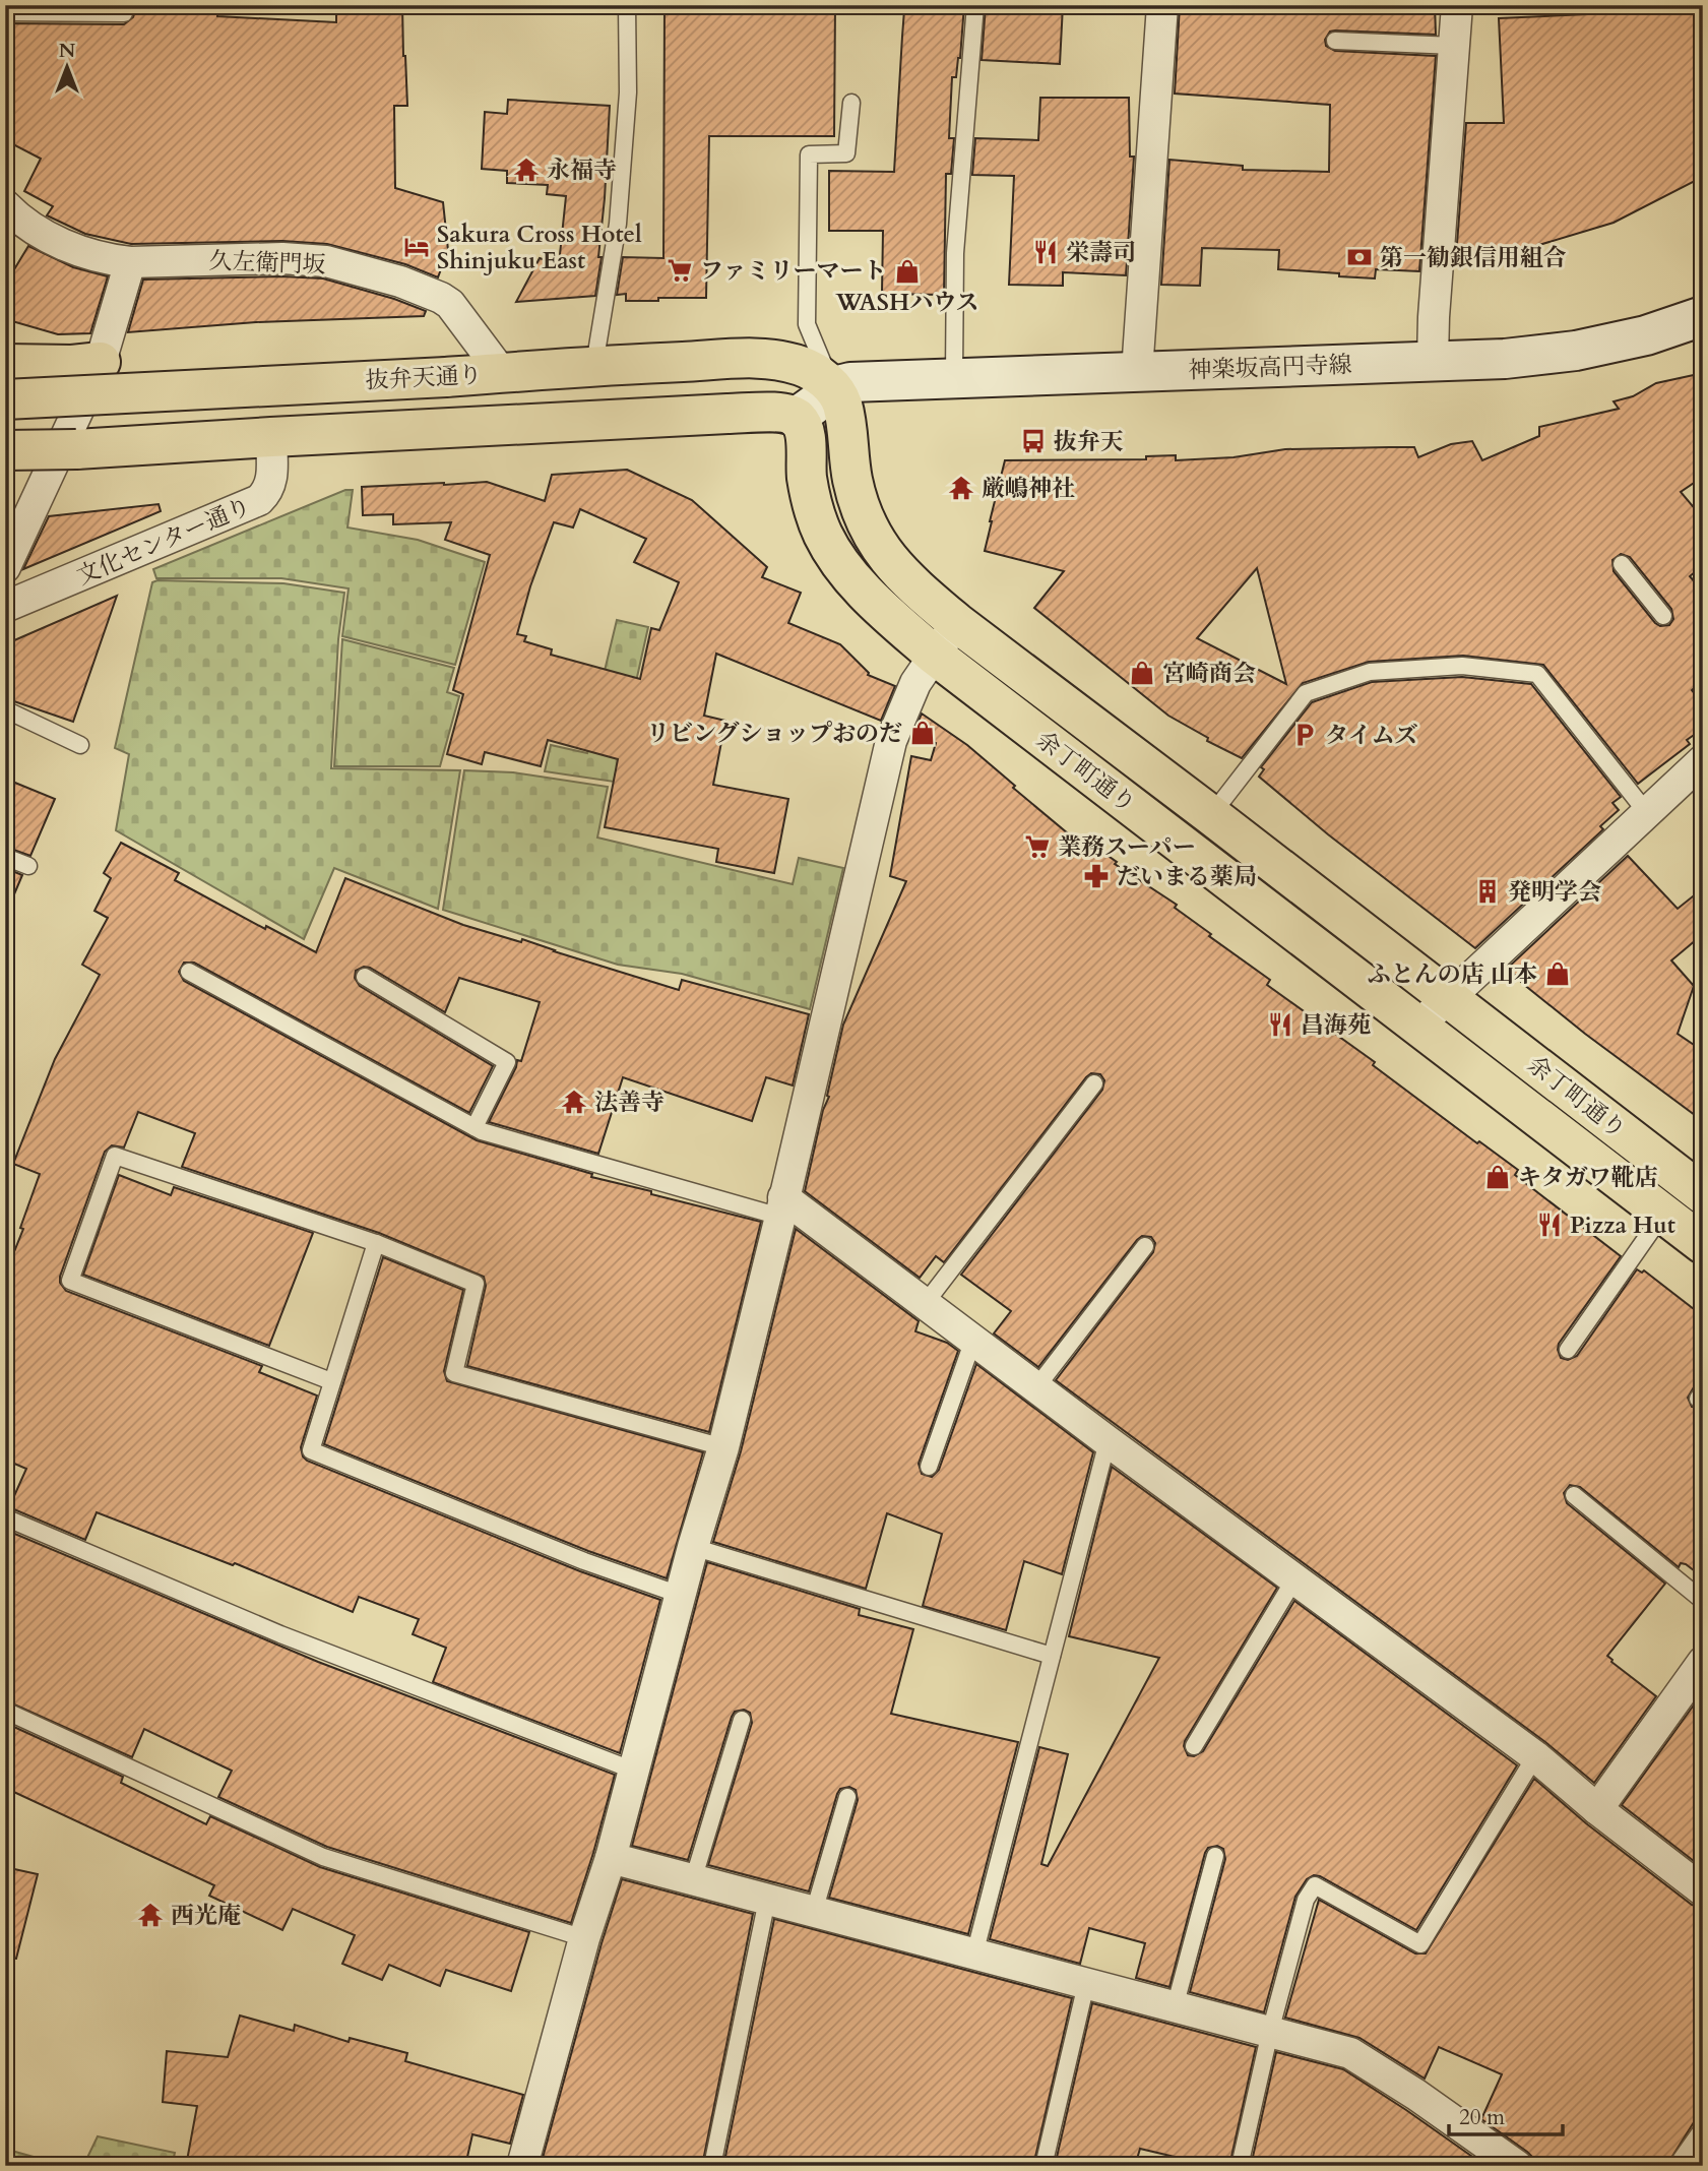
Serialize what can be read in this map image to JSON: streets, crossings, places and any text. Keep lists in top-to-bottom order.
{
  "streets": {
    "main road": ["神楽坂高円寺線", "抜弁天通り", "余丁町通り"],
    "street": ["久左衛門坂", "文化センター通り"]
  },
  "crossings": [
    ["久左衛門坂", "抜弁天通り"],
    ["神楽坂高円寺線", "抜弁天通り"],
    ["神楽坂高円寺線", "余丁町通り"],
    ["抜弁天通り", "余丁町通り"]
  ],
  "places": {
    "temple": [
      "永福寺",
      "厳嶋神社",
      "法善寺",
      "西光庵"
    ],
    "hotel": ["Sakura Cross Hotel Shinjuku East"],
    "restaurant": ["栄壽司", "昌海苑", "Pizza Hut"],
    "bank": ["第一勧銀信用組合"],
    "supermarket": ["ファミリーマート", "業務スーパー"],
    "shop": [
      "WASHハウス",
      "宮崎商会",
      "リビングショップおのだ",
      "ふとんの店 山本",
      "キタガワ靴店"
    ],
    "bus stop": ["抜弁天"],
    "parking": ["タイムズ"],
    "pharmacy": ["だいまる薬局"],
    "building": ["発明学会"]
  },
  "scale_bar": "20 m",
  "north": "top"
}
